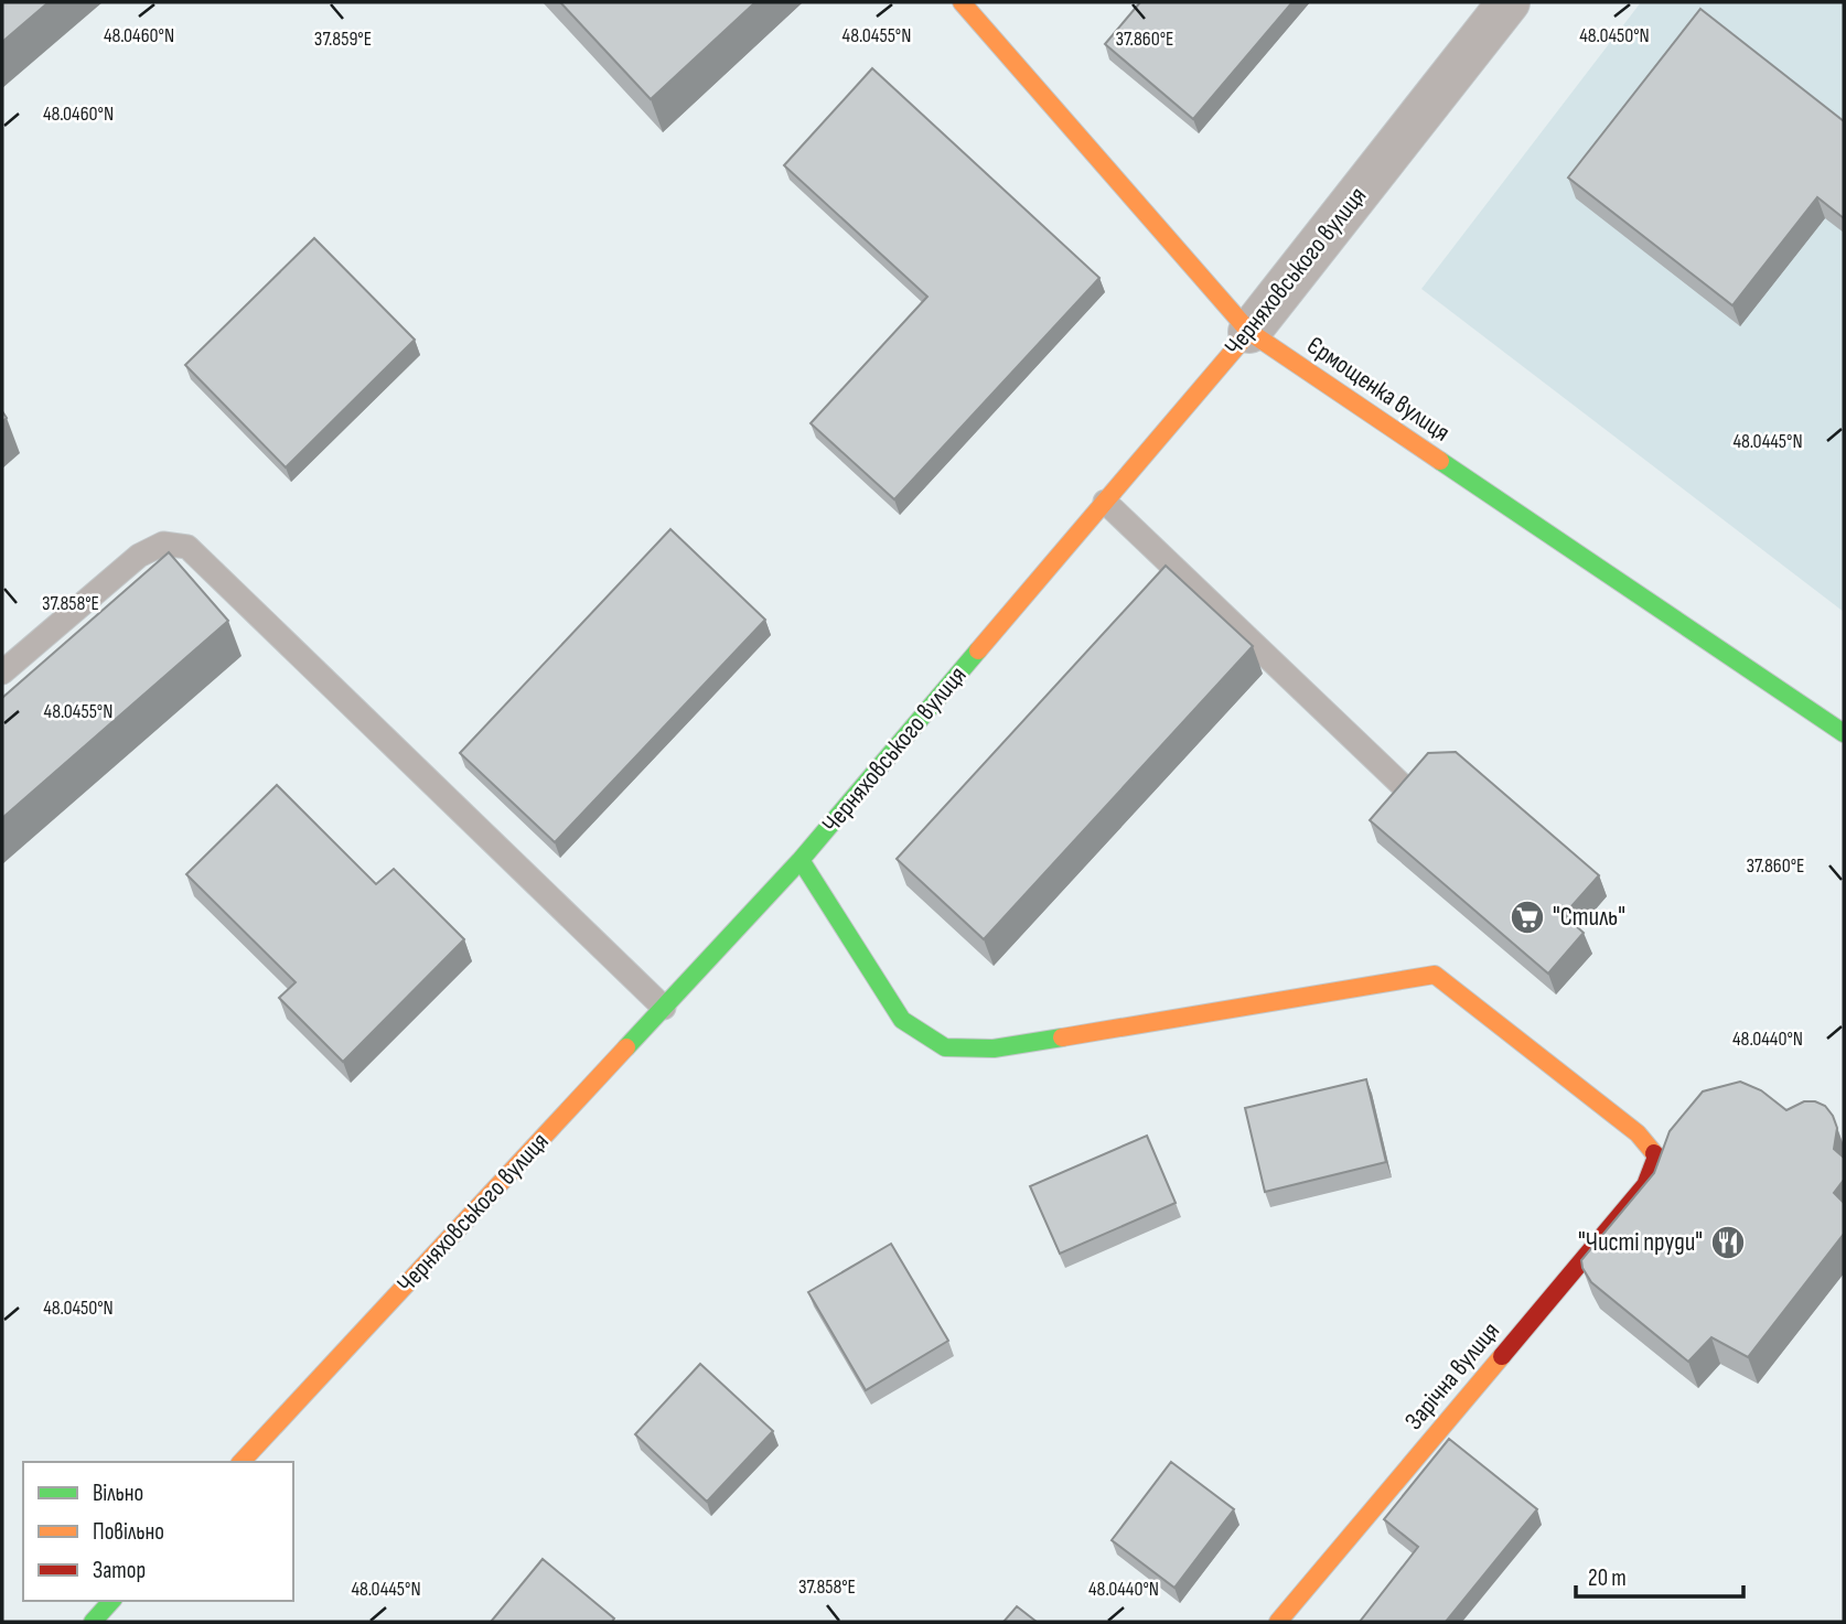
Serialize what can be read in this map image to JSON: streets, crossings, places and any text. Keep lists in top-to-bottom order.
{
  "streets": {
    "street": ["Черняховського вулиця", "Єрмощенка вулиця", "Зарічна вулиця"]
  },
  "crossings": [
    ["Черняховського вулиця", "Єрмощенка вулиця"],
    ["Черняховського вулиця", "Зарічна вулиця"]
  ],
  "places": {
    "supermarket": ["\"Стиль\""],
    "restaurant": ["\"Чисті пруди\""]
  },
  "legend": ["Вільно", "Повільно", "Затор"],
  "scale_bar": "20 m",
  "coordinates": [
    "48.0460°N",
    "48.0455°N",
    "48.0450°N",
    "37.859°E",
    "37.860°E",
    "48.0445°N",
    "37.858°E",
    "48.0440°N"
  ]
}
